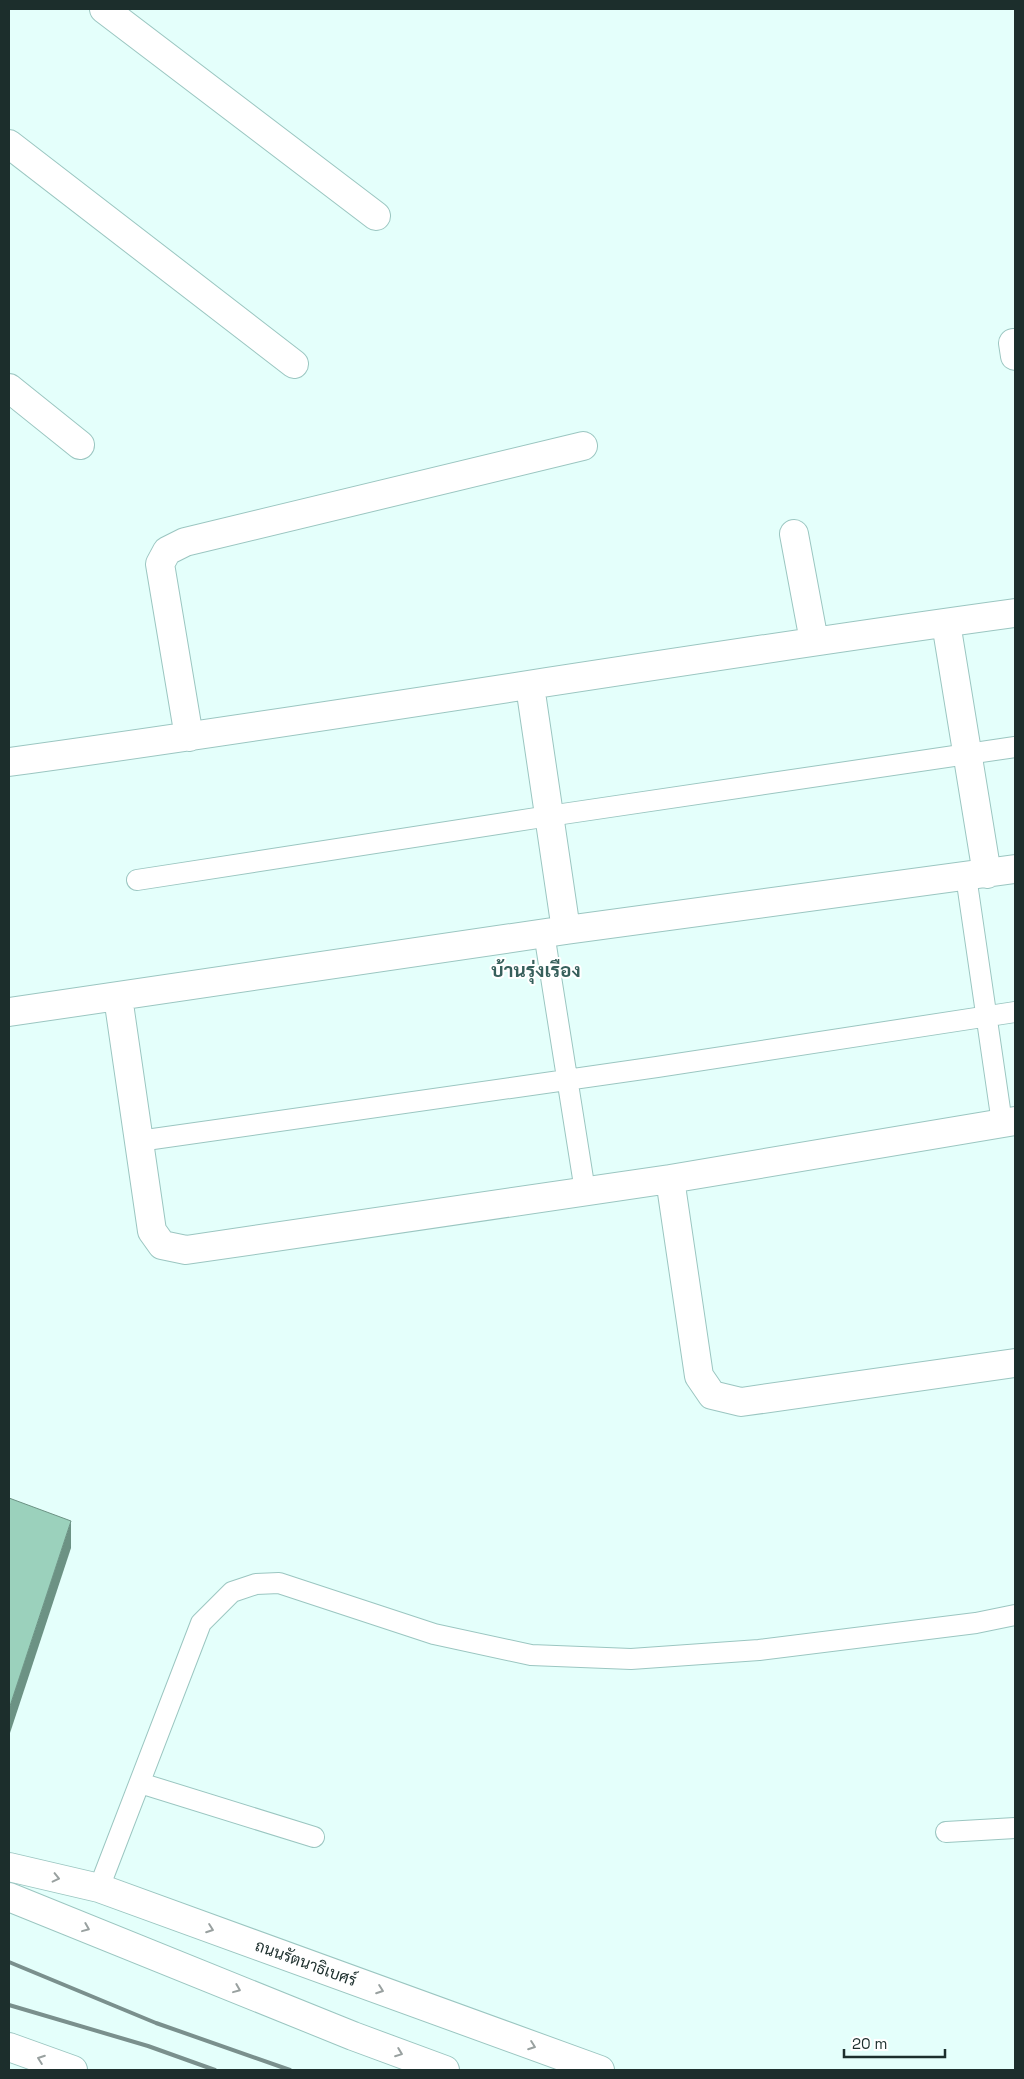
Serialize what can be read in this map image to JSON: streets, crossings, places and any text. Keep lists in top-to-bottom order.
{
  "streets": {
    "street": ["ถนนรัตนาธิเบศร์"]
  },
  "districts": ["บ้านรุ่งเรือง"],
  "scale_bar": "20 m"
}
